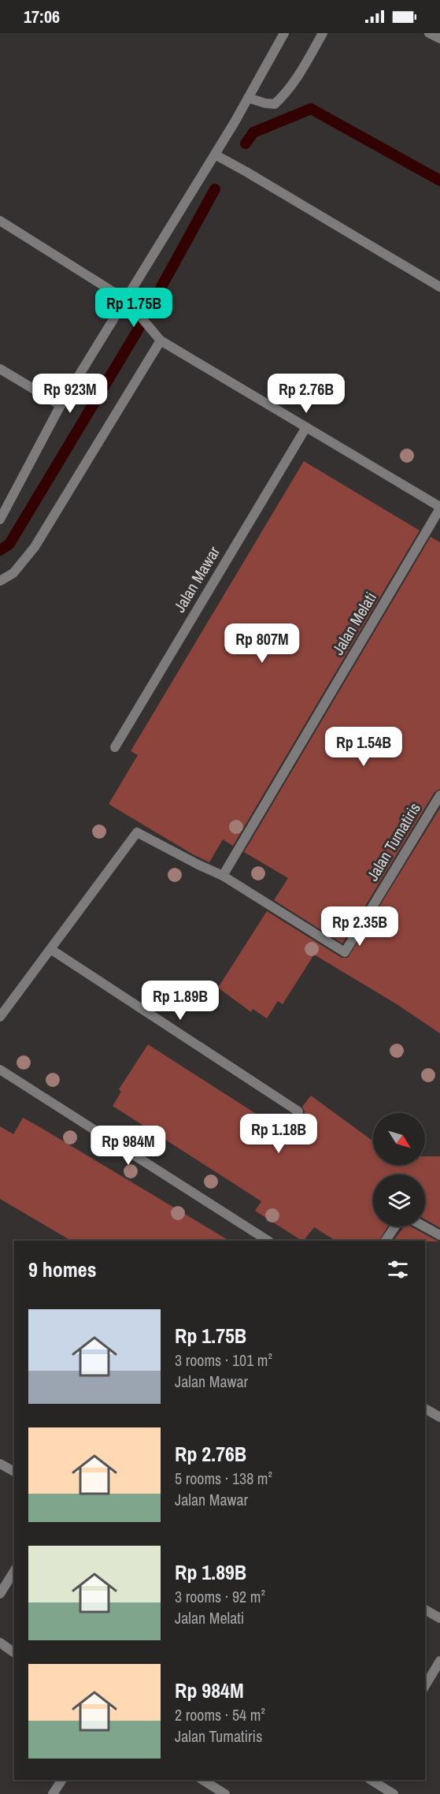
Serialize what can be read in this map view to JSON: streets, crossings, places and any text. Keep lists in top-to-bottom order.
{
  "streets": {
    "street": ["Jalan Mawar", "Jalan Melati", "Jalan Tumatiris"]
  },
  "crossings": [
    ["Jalan Melati", "Jalan Tumatiris"]
  ],
  "north": "bottom right",
  "page": {
    "status": "17:06",
    "price": [
      "Rp 1.75B",
      "Rp 923M",
      "Rp 2.76B",
      "Rp 807M",
      "Rp 1.54B",
      "Rp 2.35B",
      "Rp 1.89B",
      "Rp 1.18B",
      "Rp 984M"
    ],
    "heading": "9 homes",
    "list": [
      {
        "name": "Rp 1.75B",
        "note": "3 rooms · 101 m² · Jalan Mawar"
      },
      {
        "name": "Rp 2.76B",
        "note": "5 rooms · 138 m² · Jalan Mawar"
      },
      {
        "name": "Rp 1.89B",
        "note": "3 rooms · 92 m² · Jalan Melati"
      },
      {
        "name": "Rp 984M",
        "note": "2 rooms · 54 m² · Jalan Tumatiris"
      }
    ]
  }
}
